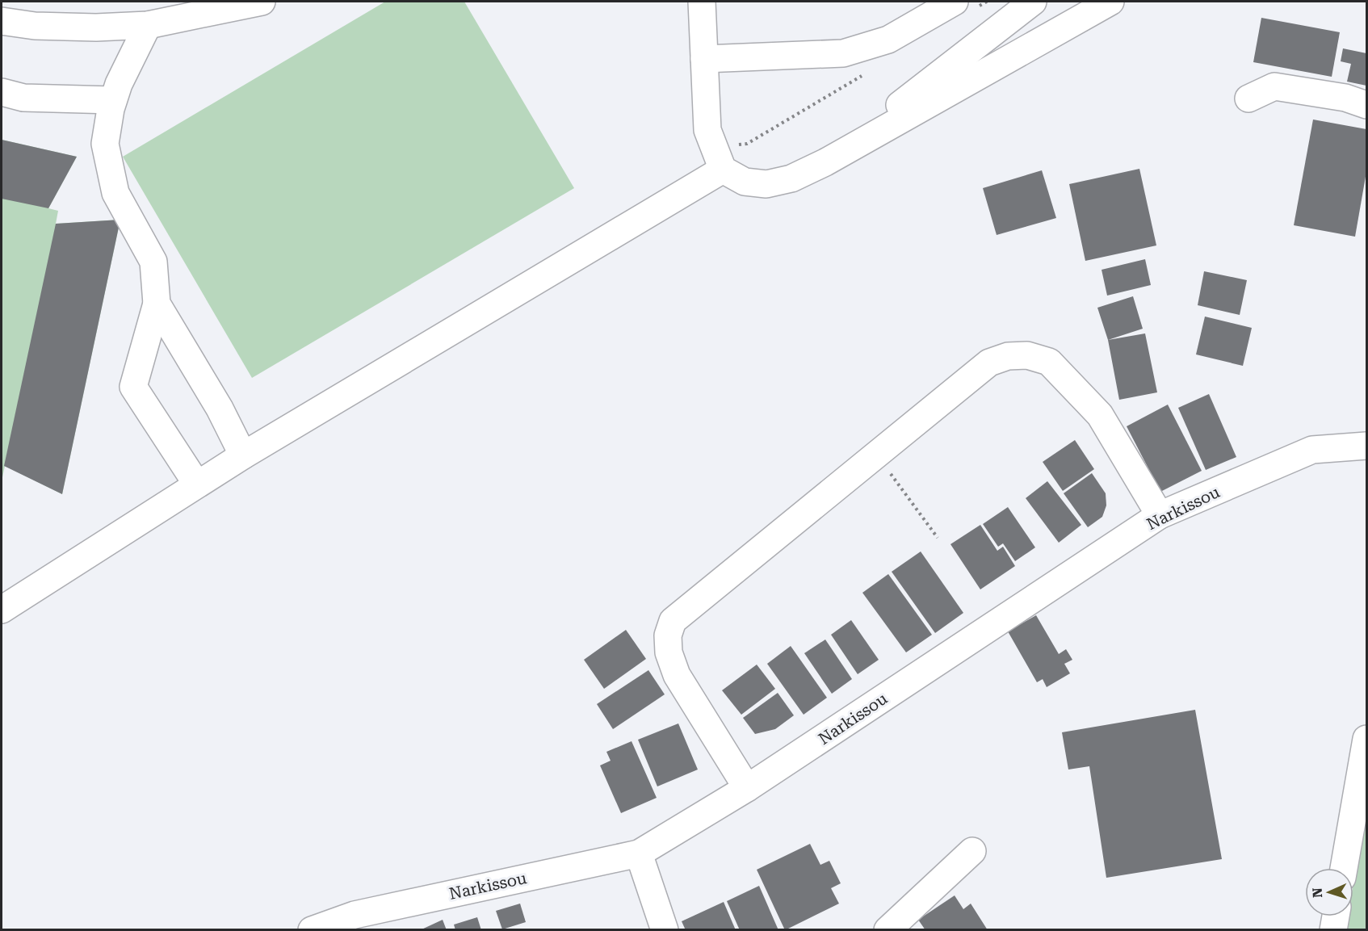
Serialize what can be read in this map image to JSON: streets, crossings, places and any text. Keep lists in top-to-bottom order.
{
  "streets": {
    "street": ["Narkissou"]
  },
  "north": "left"
}
